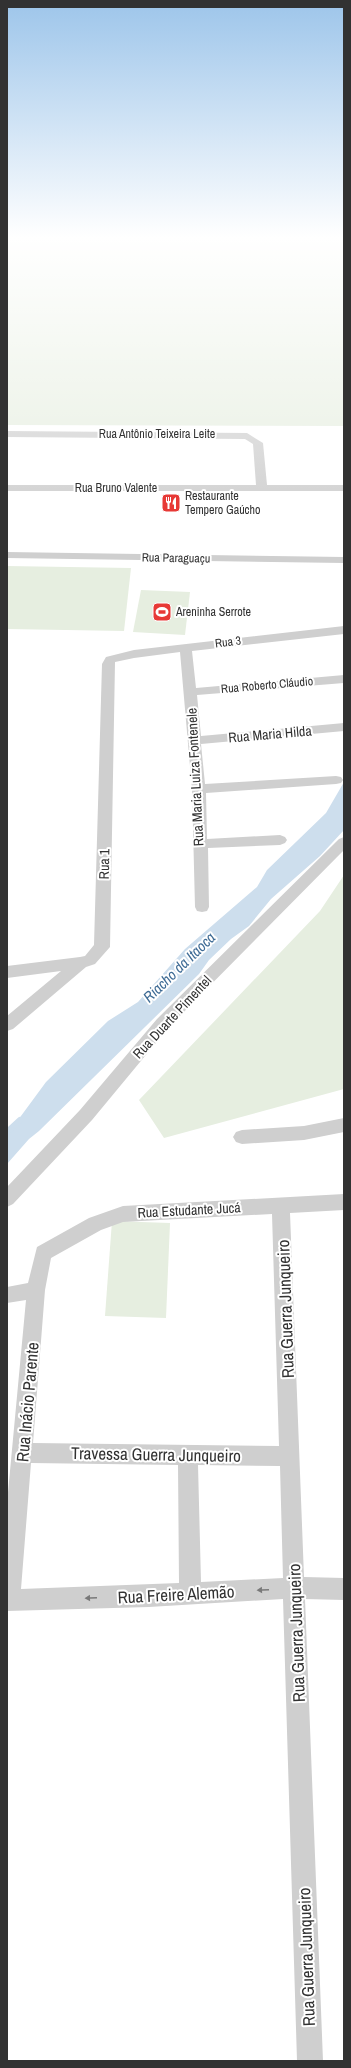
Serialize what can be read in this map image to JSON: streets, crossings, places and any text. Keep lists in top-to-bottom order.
{
  "streets": {
    "street": [
      "Rua Antônio Teixeira Leite",
      "Rua Bruno Valente",
      "Rua Paraguaçu",
      "Rua 3",
      "Rua Roberto Cláudio",
      "Rua Maria Hilda",
      "Rua Maria Luiza Fontenele",
      "Rua 1",
      "Rua Duarte Pimentel",
      "Rua Estudante Jucá",
      "Rua Guerra Junqueiro",
      "Rua Inácio Parente",
      "Travessa Guerra Junqueiro",
      "Rua Freire Alemão"
    ]
  },
  "crossings": [
    ["Rua Antônio Teixeira Leite", "Rua Bruno Valente"],
    ["Rua 3", "Rua Maria Luiza Fontenele"],
    ["Rua 3", "Rua 1"],
    ["Rua Roberto Cláudio", "Rua Maria Luiza Fontenele"],
    ["Rua Maria Hilda", "Rua Maria Luiza Fontenele"],
    ["Rua Estudante Jucá", "Rua Guerra Junqueiro"],
    ["Rua Estudante Jucá", "Rua Inácio Parente"],
    ["Rua Guerra Junqueiro", "Travessa Guerra Junqueiro"],
    ["Rua Guerra Junqueiro", "Rua Freire Alemão"],
    ["Rua Inácio Parente", "Travessa Guerra Junqueiro"],
    ["Rua Inácio Parente", "Rua Freire Alemão"]
  ],
  "one_way": ["Rua Freire Alemão"],
  "water": ["Riacho da Itaoca"],
  "places": {
    "restaurant": ["Restaurante Tempero Gaúcho"],
    "sports": ["Areninha Serrote"]
  }
}
